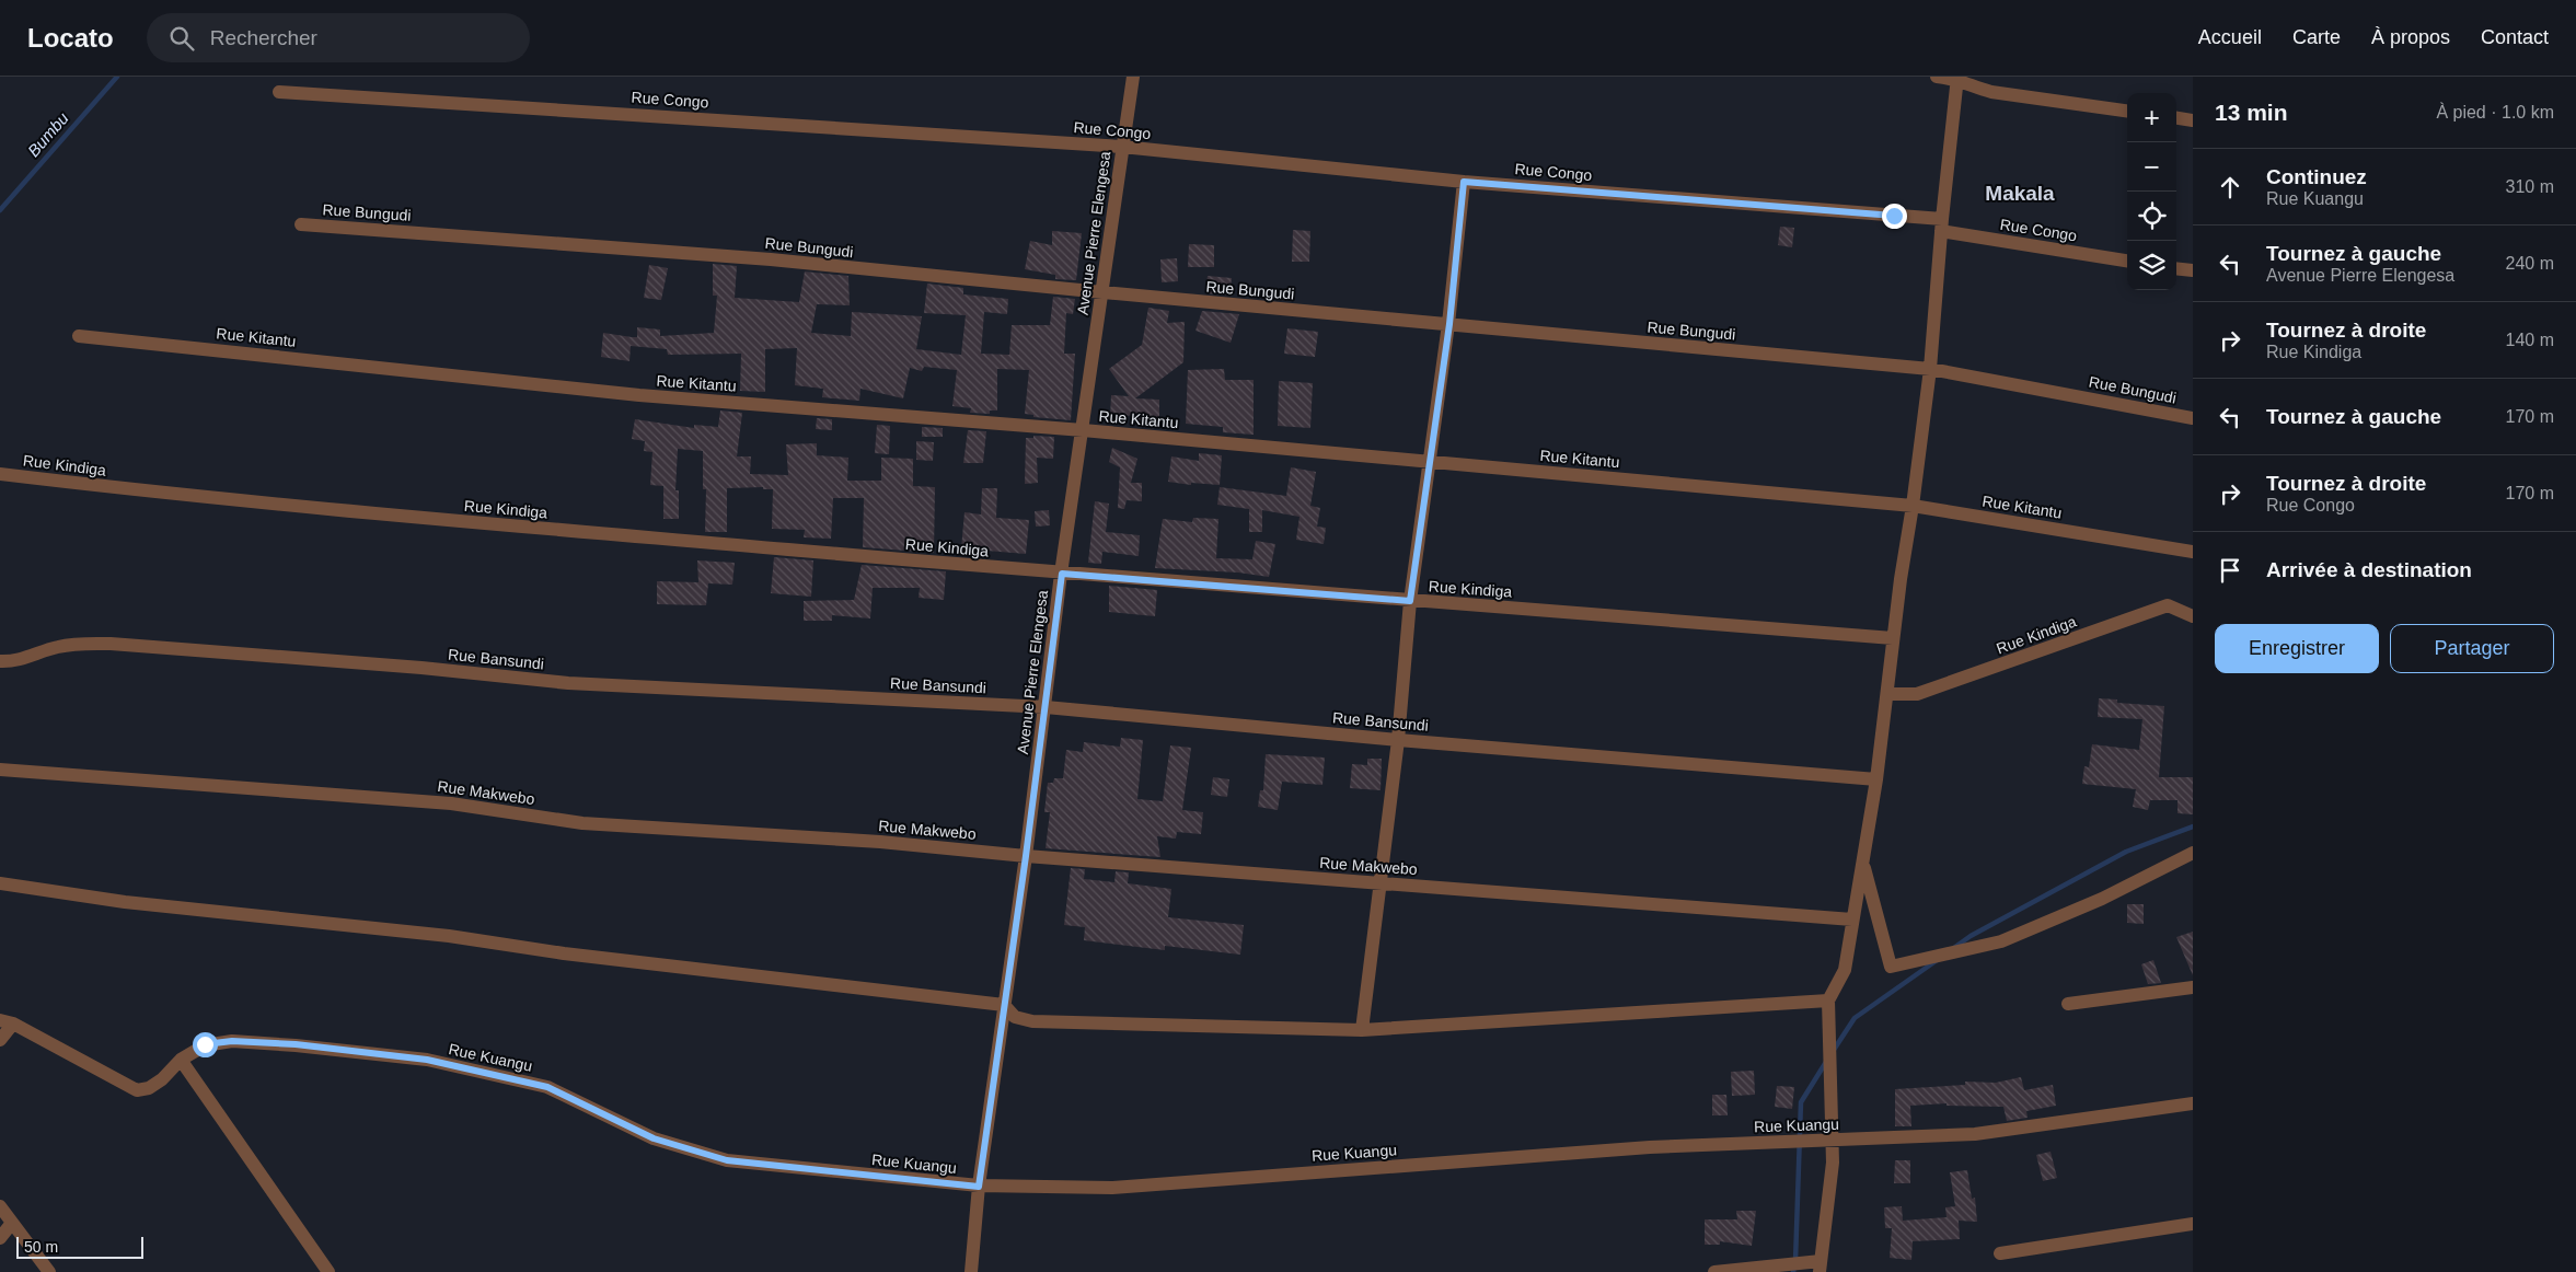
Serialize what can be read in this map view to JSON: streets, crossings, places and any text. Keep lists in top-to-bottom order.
{
  "streets": {
    "street": [
      "Rue Congo",
      "Rue Bungudi",
      "Avenue Pierre Elengesa",
      "Rue Kitantu",
      "Rue Kindiga",
      "Rue Bansundi",
      "Rue Makwebo",
      "Rue Kuangu"
    ]
  },
  "crossings": [
    ["Rue Congo", "Avenue Pierre Elengesa"],
    ["Rue Bungudi", "Avenue Pierre Elengesa"],
    ["Avenue Pierre Elengesa", "Rue Kitantu"],
    ["Avenue Pierre Elengesa", "Rue Kindiga"],
    ["Avenue Pierre Elengesa", "Rue Bansundi"],
    ["Avenue Pierre Elengesa", "Rue Makwebo"],
    ["Avenue Pierre Elengesa", "Rue Kuangu"]
  ],
  "districts": ["Makala"],
  "water": ["Bumbu"],
  "scale_bar": "50 m",
  "page": {
    "header": "Locato",
    "search": "Rechercher",
    "nav": [
      "Accueil",
      "Carte",
      "À propos",
      "Contact"
    ],
    "heading": ["13 min", "À pied · 1.0 km"],
    "map_buttons": ["+", "−"],
    "list": [
      ["Continuez", "Rue Kuangu", "310 m"],
      ["Tournez à gauche", "Avenue Pierre Elengesa", "240 m"],
      ["Tournez à droite", "Rue Kindiga", "140 m"],
      ["Tournez à gauche", "170 m"],
      ["Tournez à droite", "Rue Congo", "170 m"],
      "Arrivée à destination"
    ],
    "buttons": ["Enregistrer", "Partager"],
    "scale": "50 m"
  }
}
